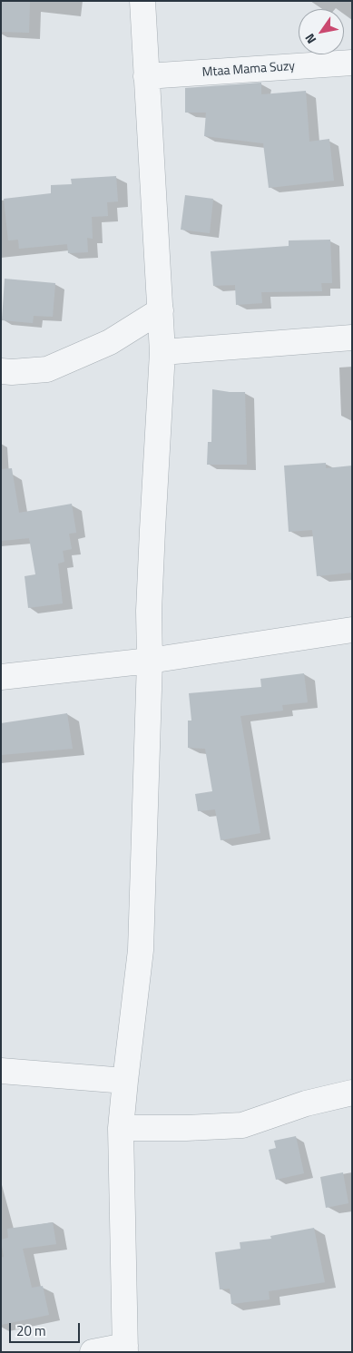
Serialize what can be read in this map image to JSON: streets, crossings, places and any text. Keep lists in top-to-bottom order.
{
  "streets": {
    "street": ["Mtaa Mama Suzy"]
  },
  "scale_bar": "20 m",
  "north": "bottom left"
}
